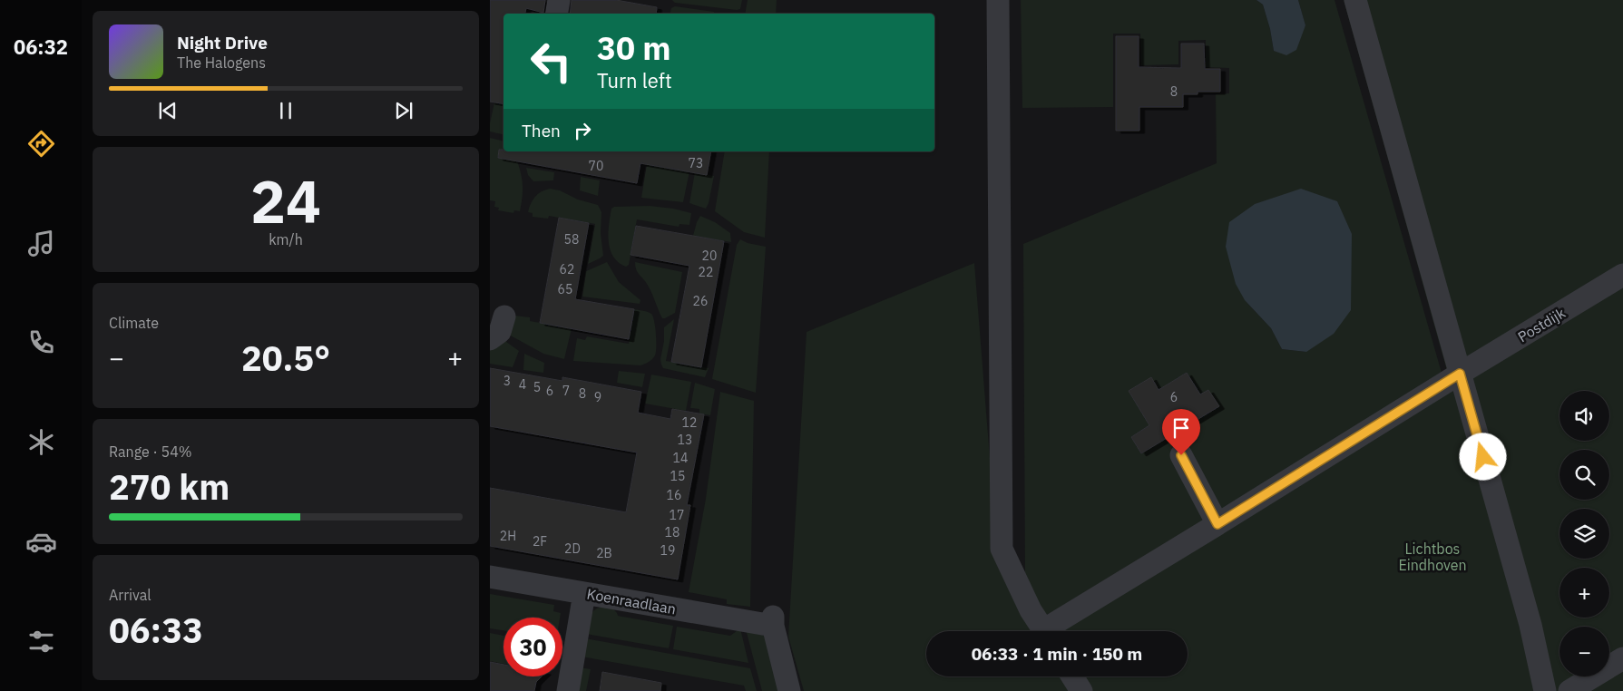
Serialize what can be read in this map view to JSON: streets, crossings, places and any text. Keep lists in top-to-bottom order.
{
  "streets": {
    "street": ["Postdijk", "Koenraadlaan"]
  },
  "parks": ["Lichtbos Eindhoven"],
  "house_numbers": [
    "8",
    "73",
    "70",
    "58",
    "20",
    "62",
    "22",
    "65",
    "26",
    "3",
    "4",
    "5",
    "6",
    "7",
    "8",
    "9",
    "6",
    "12",
    "13",
    "14",
    "15",
    "16",
    "17",
    "18",
    "2H",
    "2F",
    "2D",
    "19",
    "2B"
  ],
  "page": {
    "tabs": "06:32",
    "turn": ["30 m", "Turn left"],
    "song": ["Night Drive", "The Halogens"],
    "then": "Then",
    "tile": [
      ["24", "km/h"],
      "Climate",
      ["Range · 54%", "270 km"],
      ["Arrival", "06:33"]
    ],
    "heat": ["−", "20.5°", "+"],
    "map_buttons": ["+", "−"],
    "limit": "30",
    "trip": "06:33 · 1 min · 150 m"
  }
}
